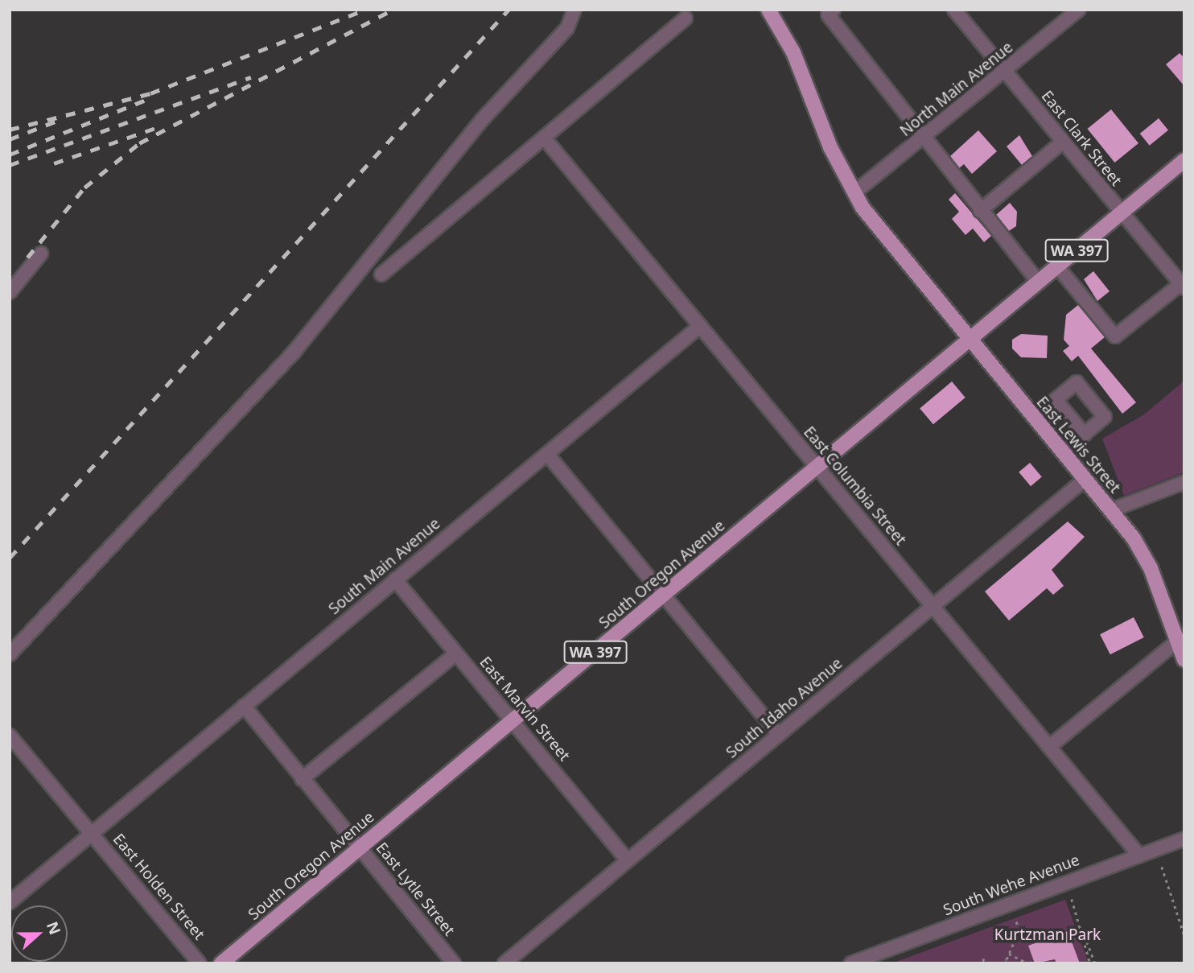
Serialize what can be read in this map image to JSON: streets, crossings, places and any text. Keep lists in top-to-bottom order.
{
  "streets": {
    "main road": ["WA 397", "East Lewis Street", "South Oregon Avenue"],
    "street": [
      "North Main Avenue",
      "East Clark Street",
      "East Columbia Street",
      "South Main Avenue",
      "South Idaho Avenue",
      "East Marvin Street",
      "South Wehe Avenue",
      "East Holden Street",
      "East Lytle Street"
    ]
  },
  "crossings": [
    ["North Main Avenue", "East Clark Street"],
    ["North Main Avenue", "East Lewis Street"],
    ["East Clark Street", "WA 397"],
    ["WA 397", "East Lewis Street"],
    ["WA 397", "South Oregon Avenue"],
    ["East Lewis Street", "South Oregon Avenue"],
    ["East Lewis Street", "South Idaho Avenue"],
    ["East Columbia Street", "South Main Avenue"],
    ["East Columbia Street", "South Oregon Avenue"],
    ["East Columbia Street", "South Idaho Avenue"],
    ["East Columbia Street", "South Wehe Avenue"],
    ["South Main Avenue", "East Marvin Street"],
    ["South Main Avenue", "East Holden Street"],
    ["South Main Avenue", "East Lytle Street"],
    ["South Oregon Avenue", "East Marvin Street"],
    ["South Oregon Avenue", "East Lytle Street"],
    ["South Idaho Avenue", "East Marvin Street"]
  ],
  "parks": ["Kurtzman Park"],
  "north": "right"
}
